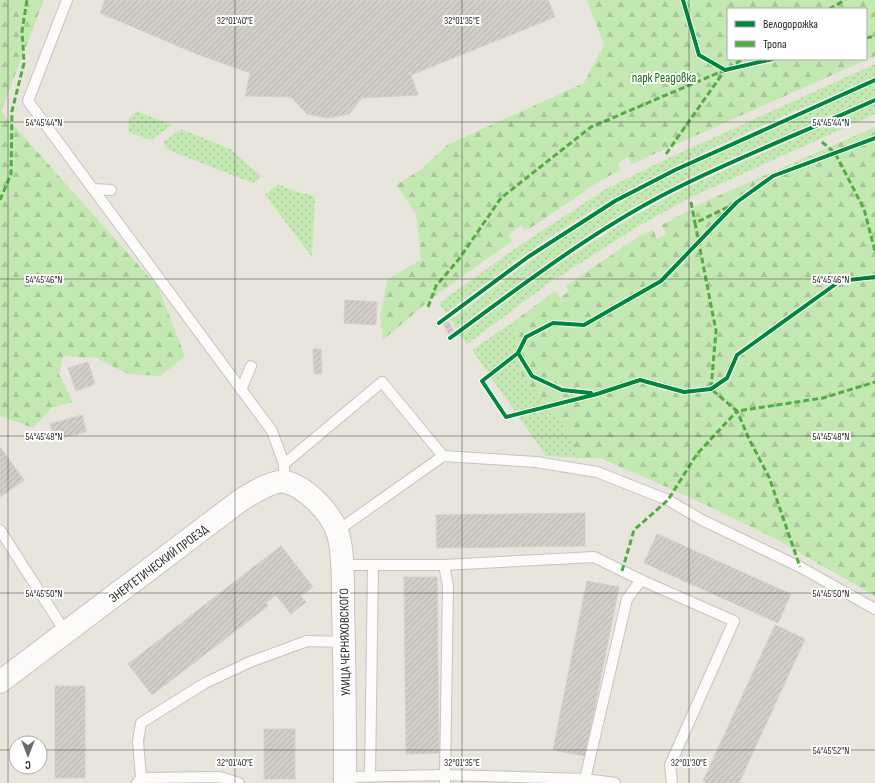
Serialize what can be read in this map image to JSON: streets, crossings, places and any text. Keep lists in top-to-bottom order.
{
  "streets": {
    "street": ["ЭНЕРГЕТИЧЕСКИЙ ПРОЕЗД", "УЛИЦА ЧЕРНЯХОВСКОГО"]
  },
  "crossings": [
    ["ЭНЕРГЕТИЧЕСКИЙ ПРОЕЗД", "УЛИЦА ЧЕРНЯХОВСКОГО"]
  ],
  "parks": ["парк Реадовка"],
  "legend": ["Велодорожка", "Тропа"],
  "north": "bottom",
  "coordinates": [
    "32°01'40\"E",
    "32°01'35\"E",
    "54°45'44\"N",
    "54°45'46\"N",
    "54°45'48\"N",
    "54°45'50\"N",
    "54°45'52\"N",
    "32°01'30\"E"
  ]
}
